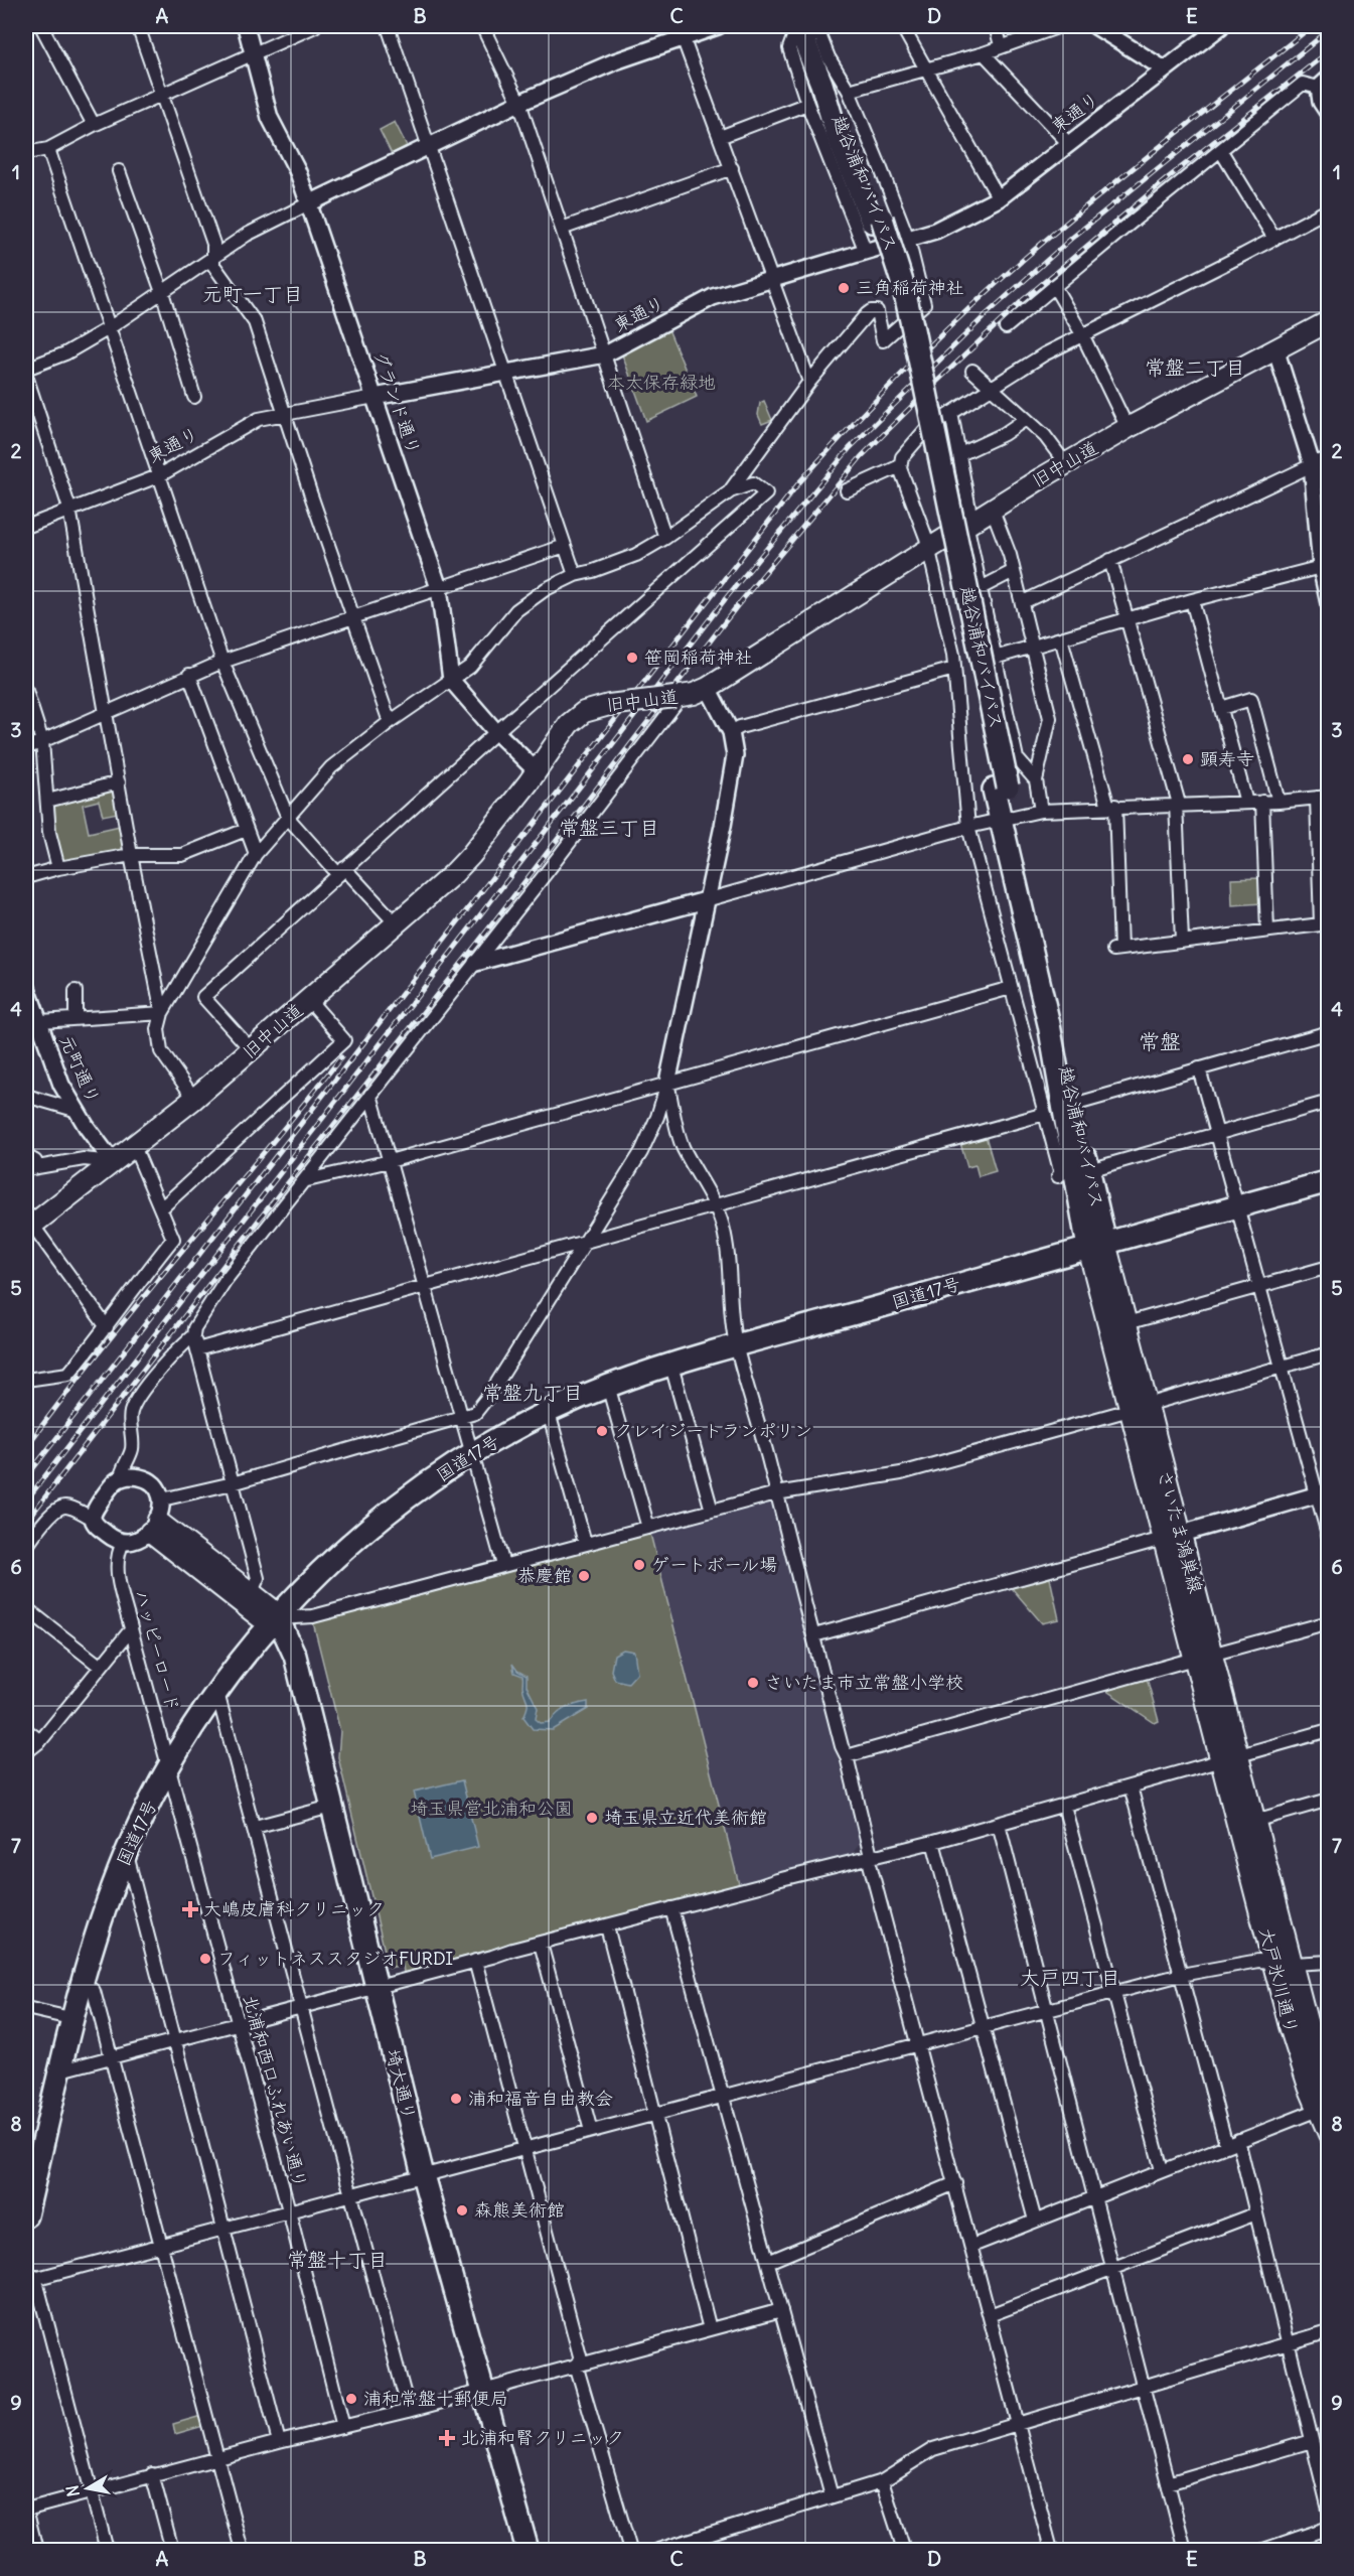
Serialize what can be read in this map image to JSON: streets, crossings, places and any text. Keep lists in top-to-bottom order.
{
  "streets": {
    "highway": ["越谷浦和バイパス", "国道17号", "埼大通り"],
    "main road": ["旧中山道", "さいたま鴻巣線", "大戸氷川通り"],
    "street": [
      "東通り",
      "グランド通り",
      "元町通り",
      "ハッピーロード",
      "北浦和西口ふれあい通り"
    ]
  },
  "crossings": [
    ["東通り", "グランド通り"],
    ["越谷浦和バイパス", "国道17号"],
    ["越谷浦和バイパス", "さいたま鴻巣線"],
    ["旧中山道", "元町通り"],
    ["国道17号", "さいたま鴻巣線"],
    ["国道17号", "ハッピーロード"],
    ["国道17号", "埼大通り"],
    ["国道17号", "北浦和西口ふれあい通り"],
    ["さいたま鴻巣線", "大戸氷川通り"],
    ["ハッピーロード", "北浦和西口ふれあい通り"]
  ],
  "districts": [
    "元町一丁目",
    "常盤二丁目",
    "常盤三丁目",
    "常盤",
    "常盤九丁目",
    "大戸四丁目",
    "常盤十丁目"
  ],
  "parks": ["本太保存緑地", "埼玉県営北浦和公園"],
  "places": {
    "other": [
      "三角稲荷神社",
      "笹岡稲荷神社",
      "顕寿寺",
      "クレイジートランポリン",
      "ゲートボール場",
      "恭慶館",
      "さいたま市立常盤小学校",
      "埼玉県立近代美術館",
      "フィットネススタジオFURDI",
      "浦和福音自由教会",
      "森熊美術館",
      "浦和常盤十郵便局"
    ],
    "health": ["大嶋皮膚科クリニック", "北浦和腎クリニック"]
  },
  "north": "left",
  "grid": {
    "columns": [
      "A",
      "B",
      "C",
      "D",
      "E"
    ],
    "rows": [
      "1",
      "2",
      "3",
      "4",
      "5",
      "6",
      "7",
      "8",
      "9"
    ]
  }
}
